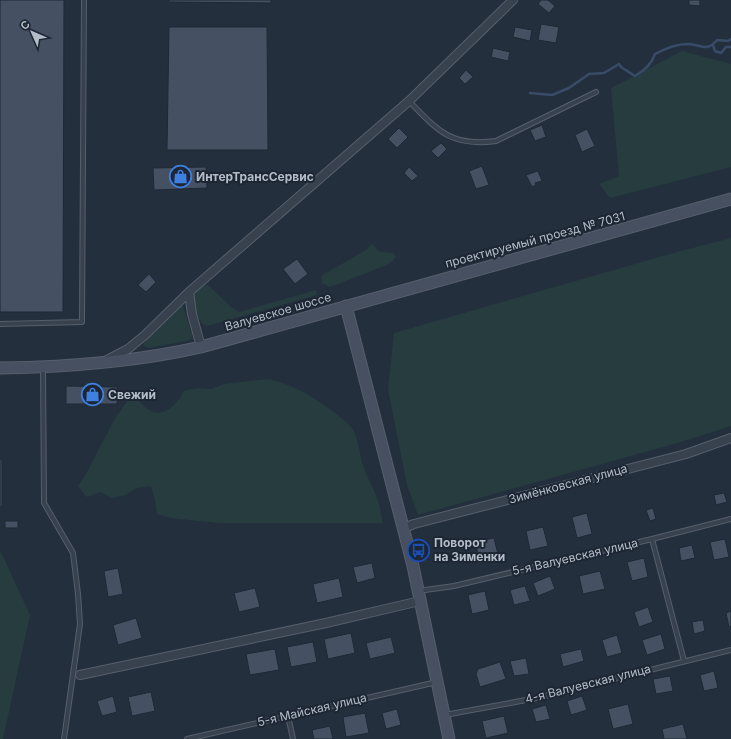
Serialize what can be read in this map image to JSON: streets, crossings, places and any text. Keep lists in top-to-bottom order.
{
  "streets": {
    "main road": ["проектируемый проезд № 7031", "Валуевское шоссе"],
    "street": ["Зимёнковская улица"],
    "lane": ["5-я Валуевская улица", "4-я Валуевская улица", "5-я Майская улица"]
  },
  "crossings": [
    ["проектируемый проезд № 7031", "Валуевское шоссе"],
    ["Валуевское шоссе", "Зимёнковская улица"],
    ["Валуевское шоссе", "5-я Валуевская улица"],
    ["Валуевское шоссе", "4-я Валуевская улица"],
    ["Валуевское шоссе", "5-я Майская улица"]
  ],
  "places": {
    "shop": ["ИнтерТрансСервис", "Свежий"],
    "bus stop": ["Поворот на Зименки"]
  },
  "north": "top left"
}
